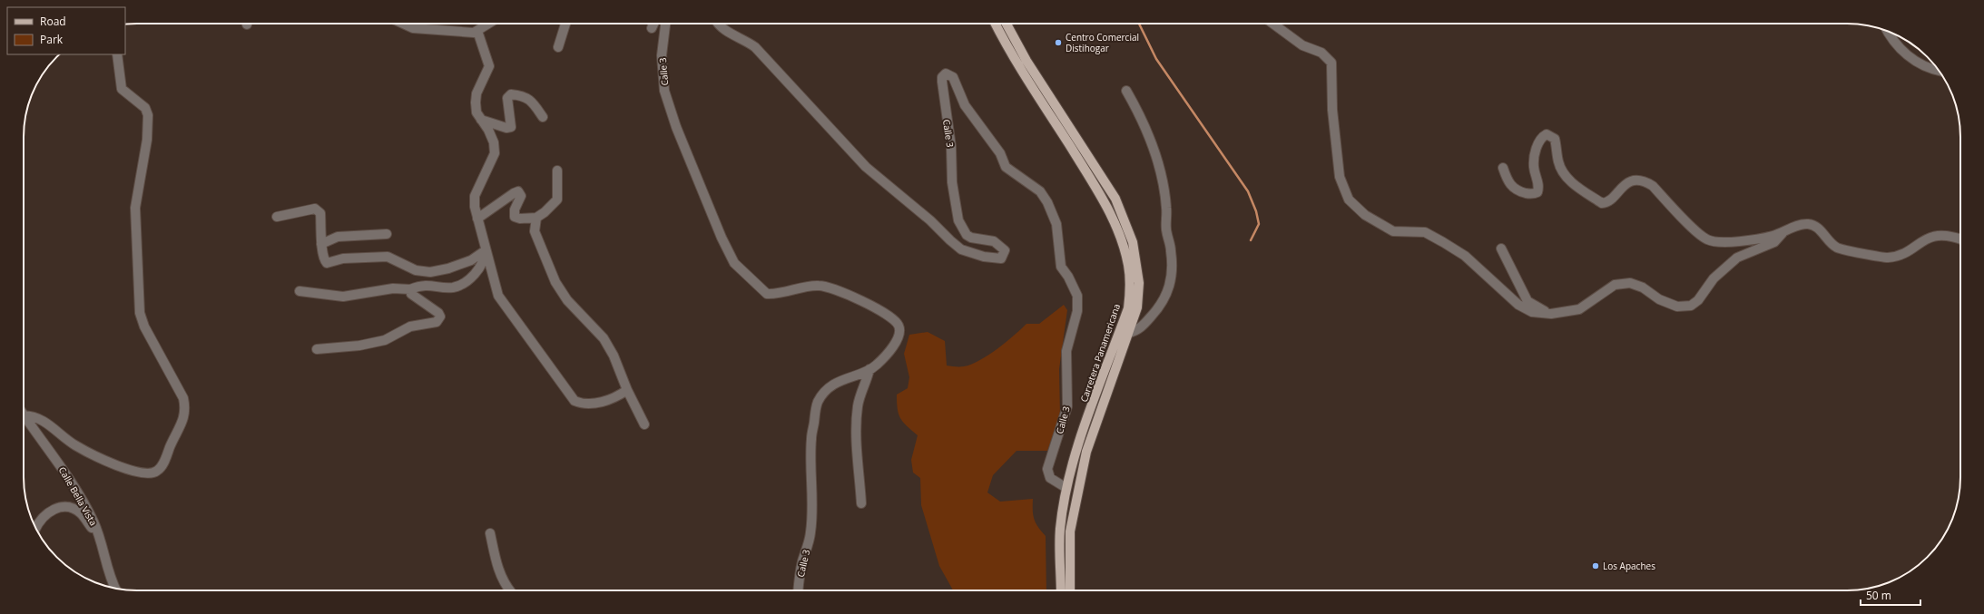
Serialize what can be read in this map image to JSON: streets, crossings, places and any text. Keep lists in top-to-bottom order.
{
  "streets": {
    "main road": ["Carretera Panamericana"],
    "street": ["Calle 3", "Calle Bella Vista"]
  },
  "crossings": [
    ["Calle 3", "Carretera Panamericana"]
  ],
  "places": ["Centro Comercial Distihogar", "Los Apaches"],
  "legend": ["Road", "Park"],
  "scale_bar": "50 m"
}
